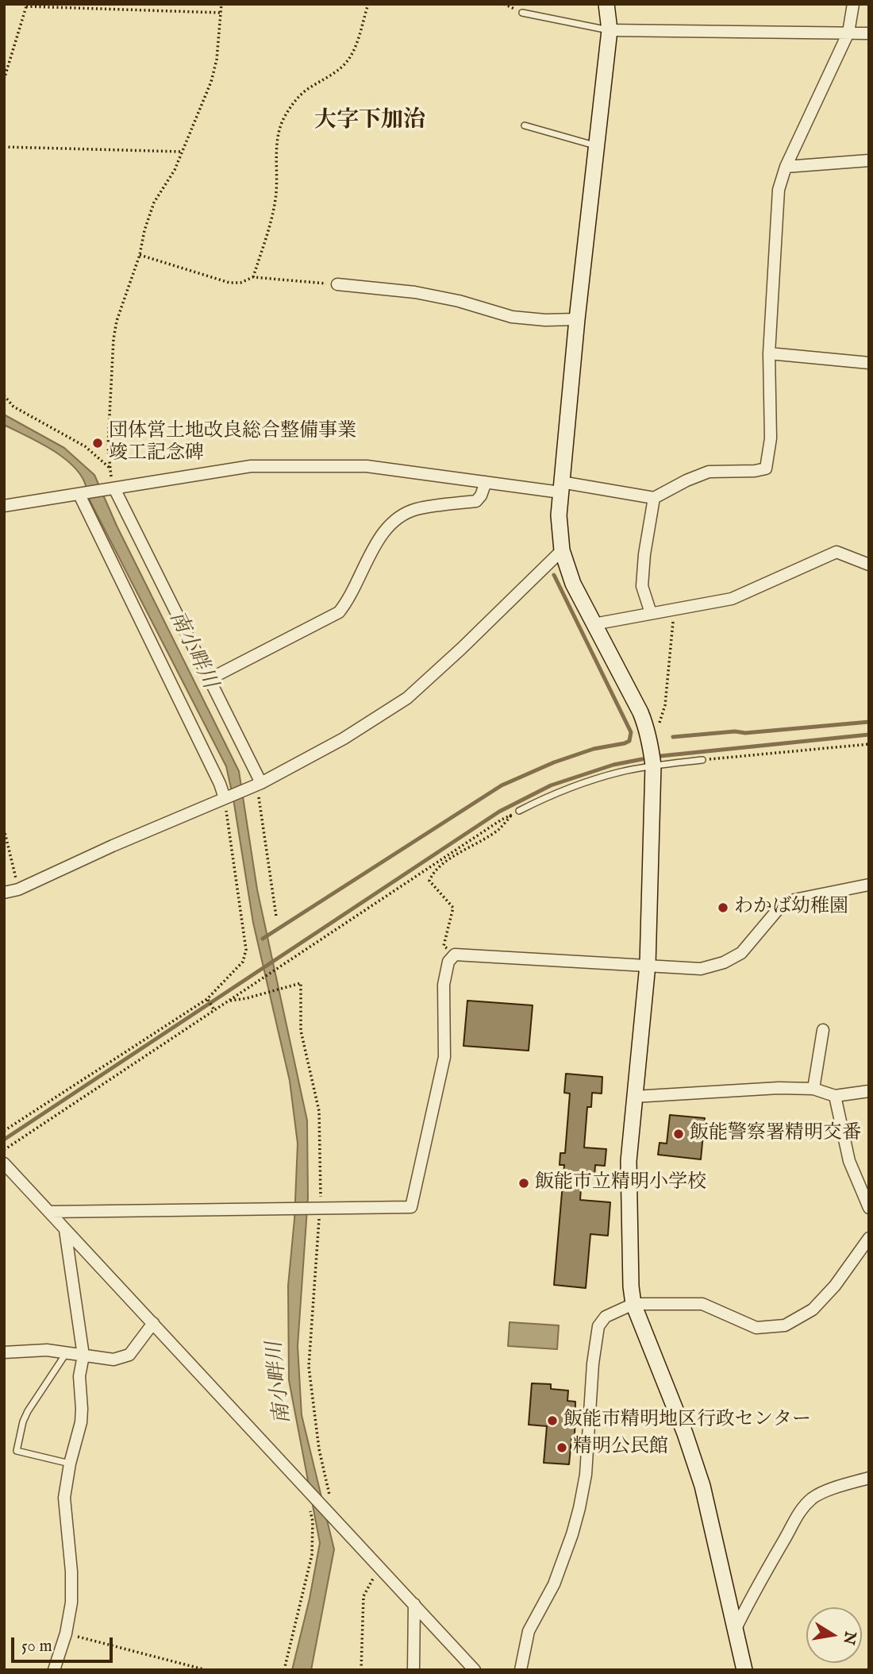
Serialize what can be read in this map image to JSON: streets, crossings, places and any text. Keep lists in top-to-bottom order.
{
  "districts": ["大字下加治"],
  "water": ["南小畔川"],
  "places": [
    "団体営土地改良総合整備事業 竣工記念碑",
    "わかば幼稚園",
    "飯能警察署精明交番",
    "飯能市立精明小学校",
    "飯能市精明地区行政センター",
    "精明公民館"
  ],
  "scale_bar": "50 m",
  "north": "right"
}
